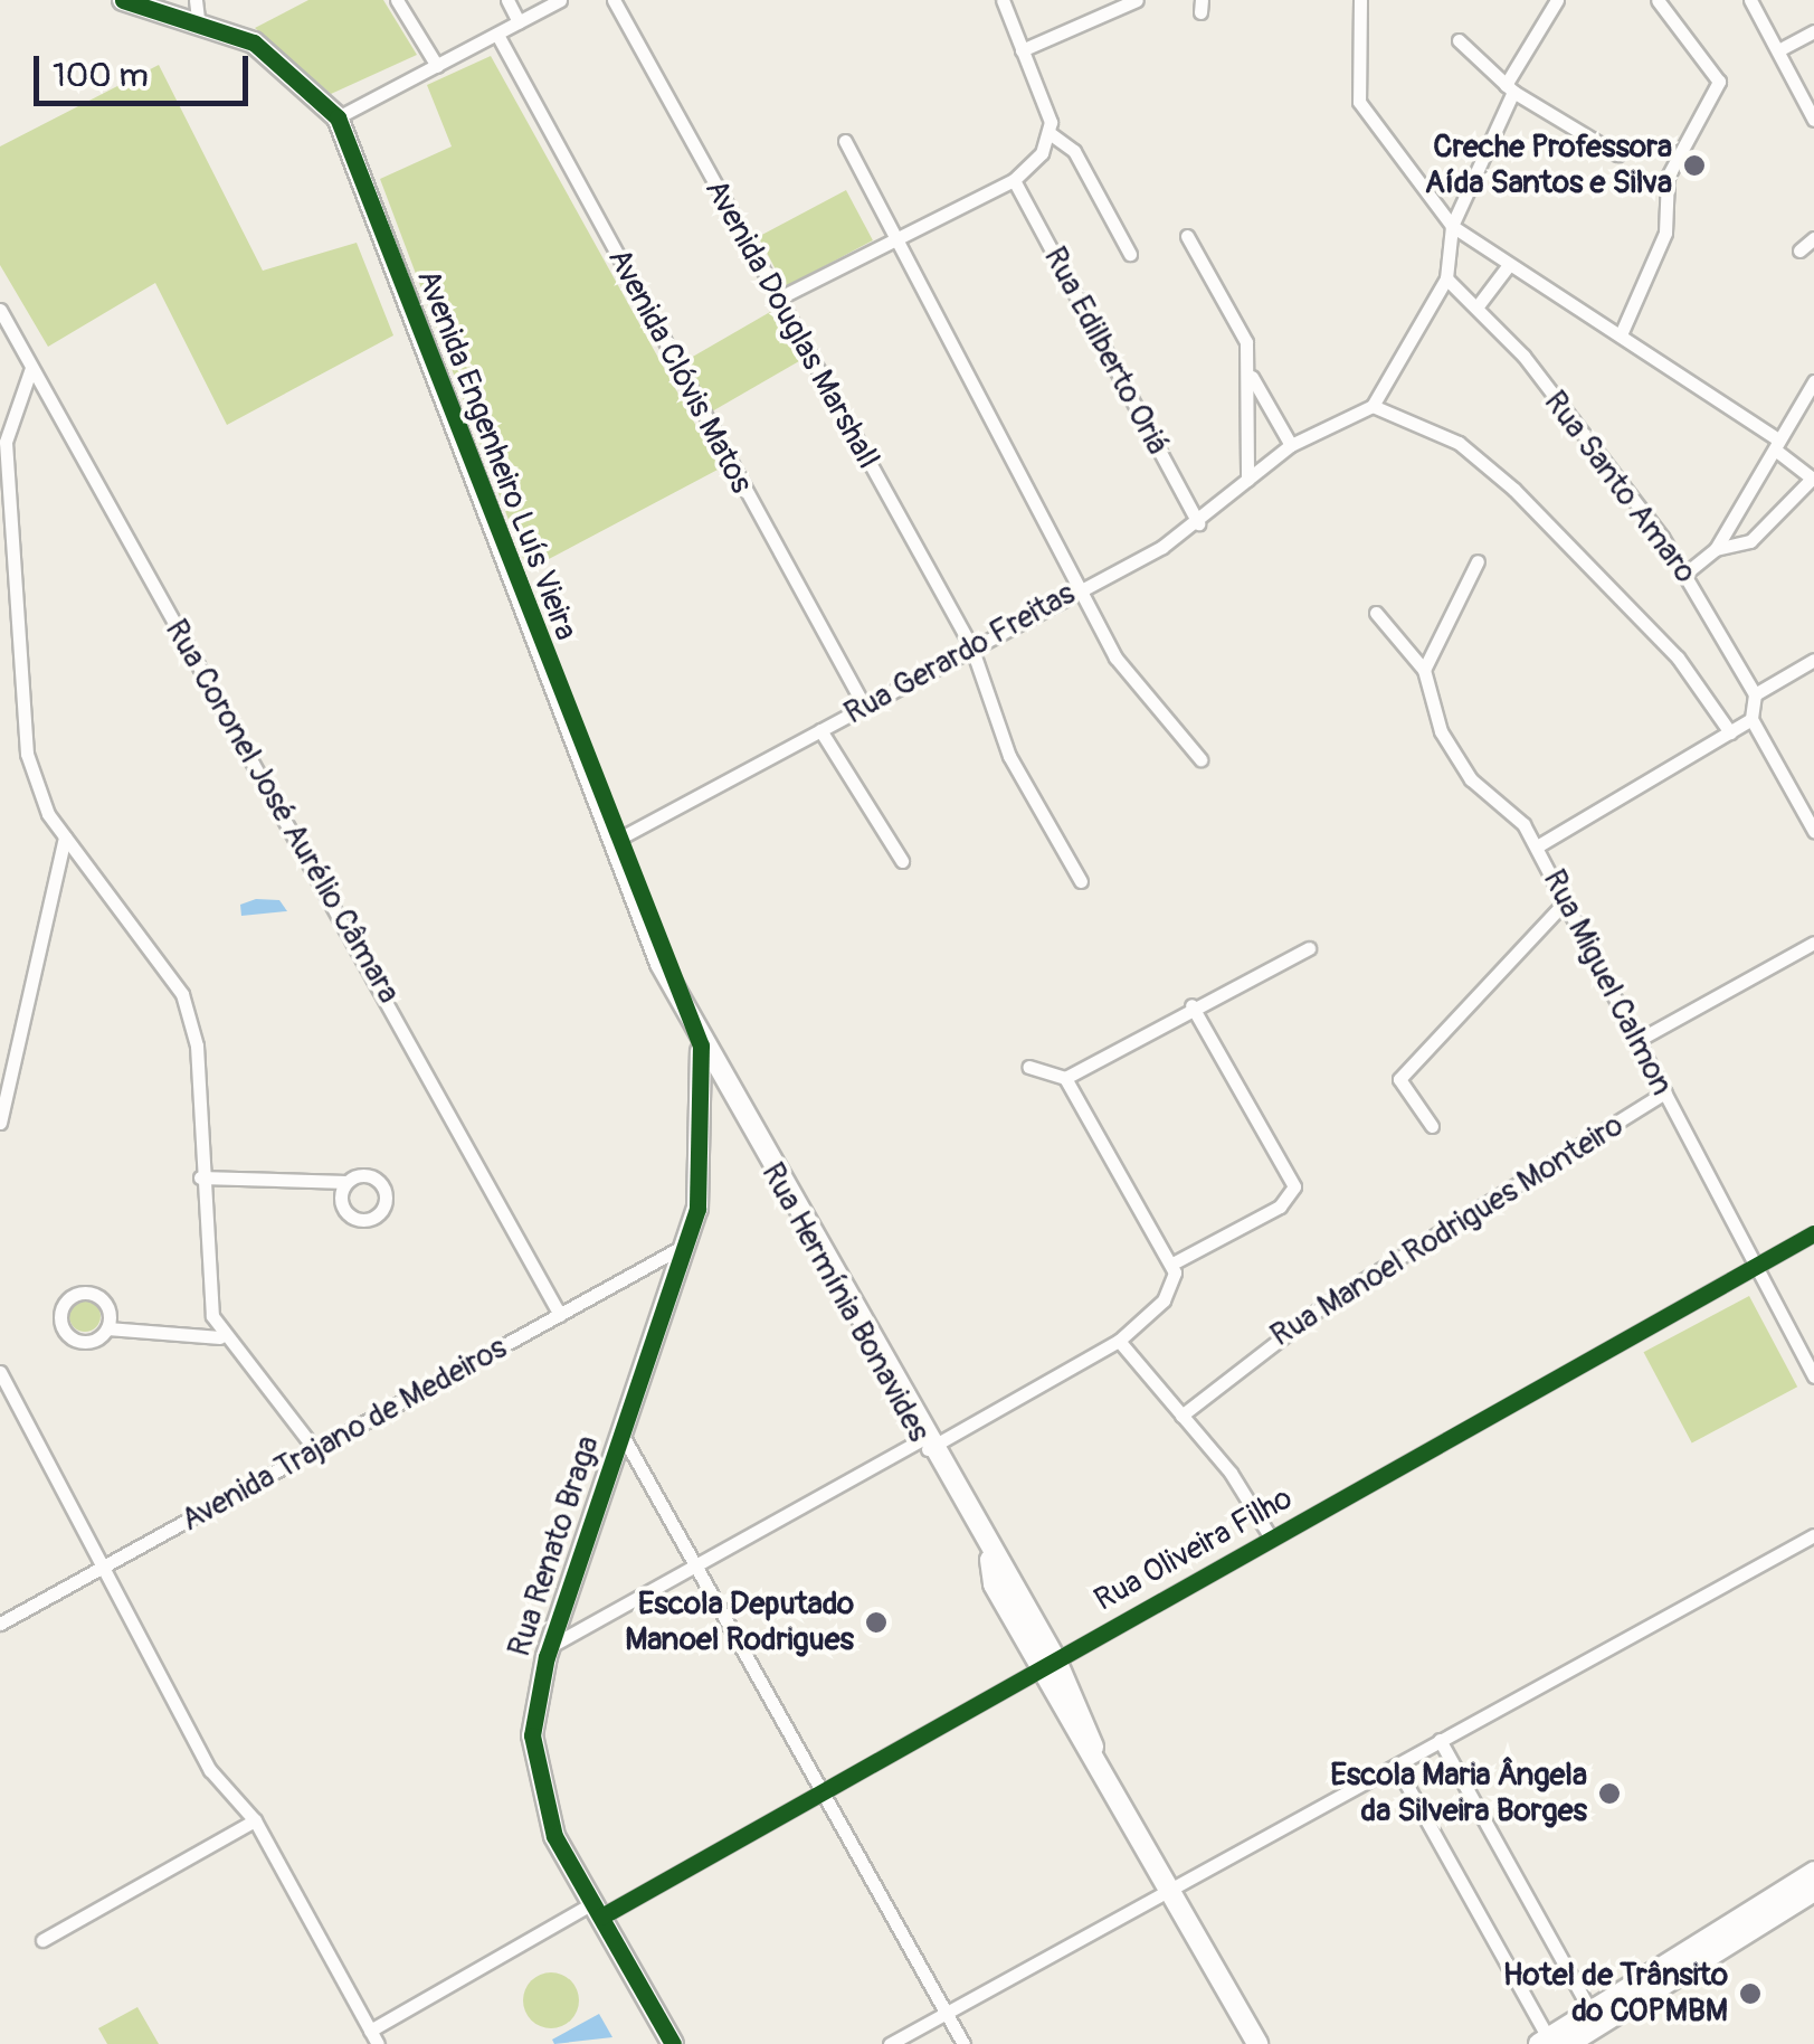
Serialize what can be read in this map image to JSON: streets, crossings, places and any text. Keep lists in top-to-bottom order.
{
  "streets": {
    "main road": ["Avenida Engenheiro Luís Vieira", "Rua Hermínia Bonavides", "Rua Renato Braga"],
    "street": [
      "Avenida Douglas Marshall",
      "Rua Edilberto Oriá",
      "Avenida Clóvis Matos",
      "Rua Santo Amaro",
      "Rua Gerardo Freitas",
      "Rua Coronel José Aurélio Câmara",
      "Rua Miguel Calmon",
      "Rua Manoel Rodrigues Monteiro",
      "Avenida Trajano de Medeiros",
      "Rua Oliveira Filho"
    ]
  },
  "crossings": [
    ["Avenida Douglas Marshall", "Rua Gerardo Freitas"],
    ["Rua Edilberto Oriá", "Rua Gerardo Freitas"],
    ["Avenida Clóvis Matos", "Rua Gerardo Freitas"],
    ["Avenida Engenheiro Luís Vieira", "Rua Gerardo Freitas"],
    ["Avenida Engenheiro Luís Vieira", "Rua Hermínia Bonavides"],
    ["Avenida Engenheiro Luís Vieira", "Rua Renato Braga"],
    ["Rua Coronel José Aurélio Câmara", "Avenida Trajano de Medeiros"],
    ["Rua Miguel Calmon", "Rua Manoel Rodrigues Monteiro"],
    ["Rua Miguel Calmon", "Rua Oliveira Filho"],
    ["Rua Hermínia Bonavides", "Rua Renato Braga"],
    ["Rua Hermínia Bonavides", "Rua Oliveira Filho"],
    ["Avenida Trajano de Medeiros", "Rua Renato Braga"],
    ["Rua Renato Braga", "Rua Oliveira Filho"]
  ],
  "places": [
    "Creche Professora Aída Santos e Silva",
    "Escola Deputado Manoel Rodrigues",
    "Escola Maria Ângela da Silveira Borges",
    "Hotel de Trânsito do COPMBM"
  ],
  "scale_bar": "100 m"
}
